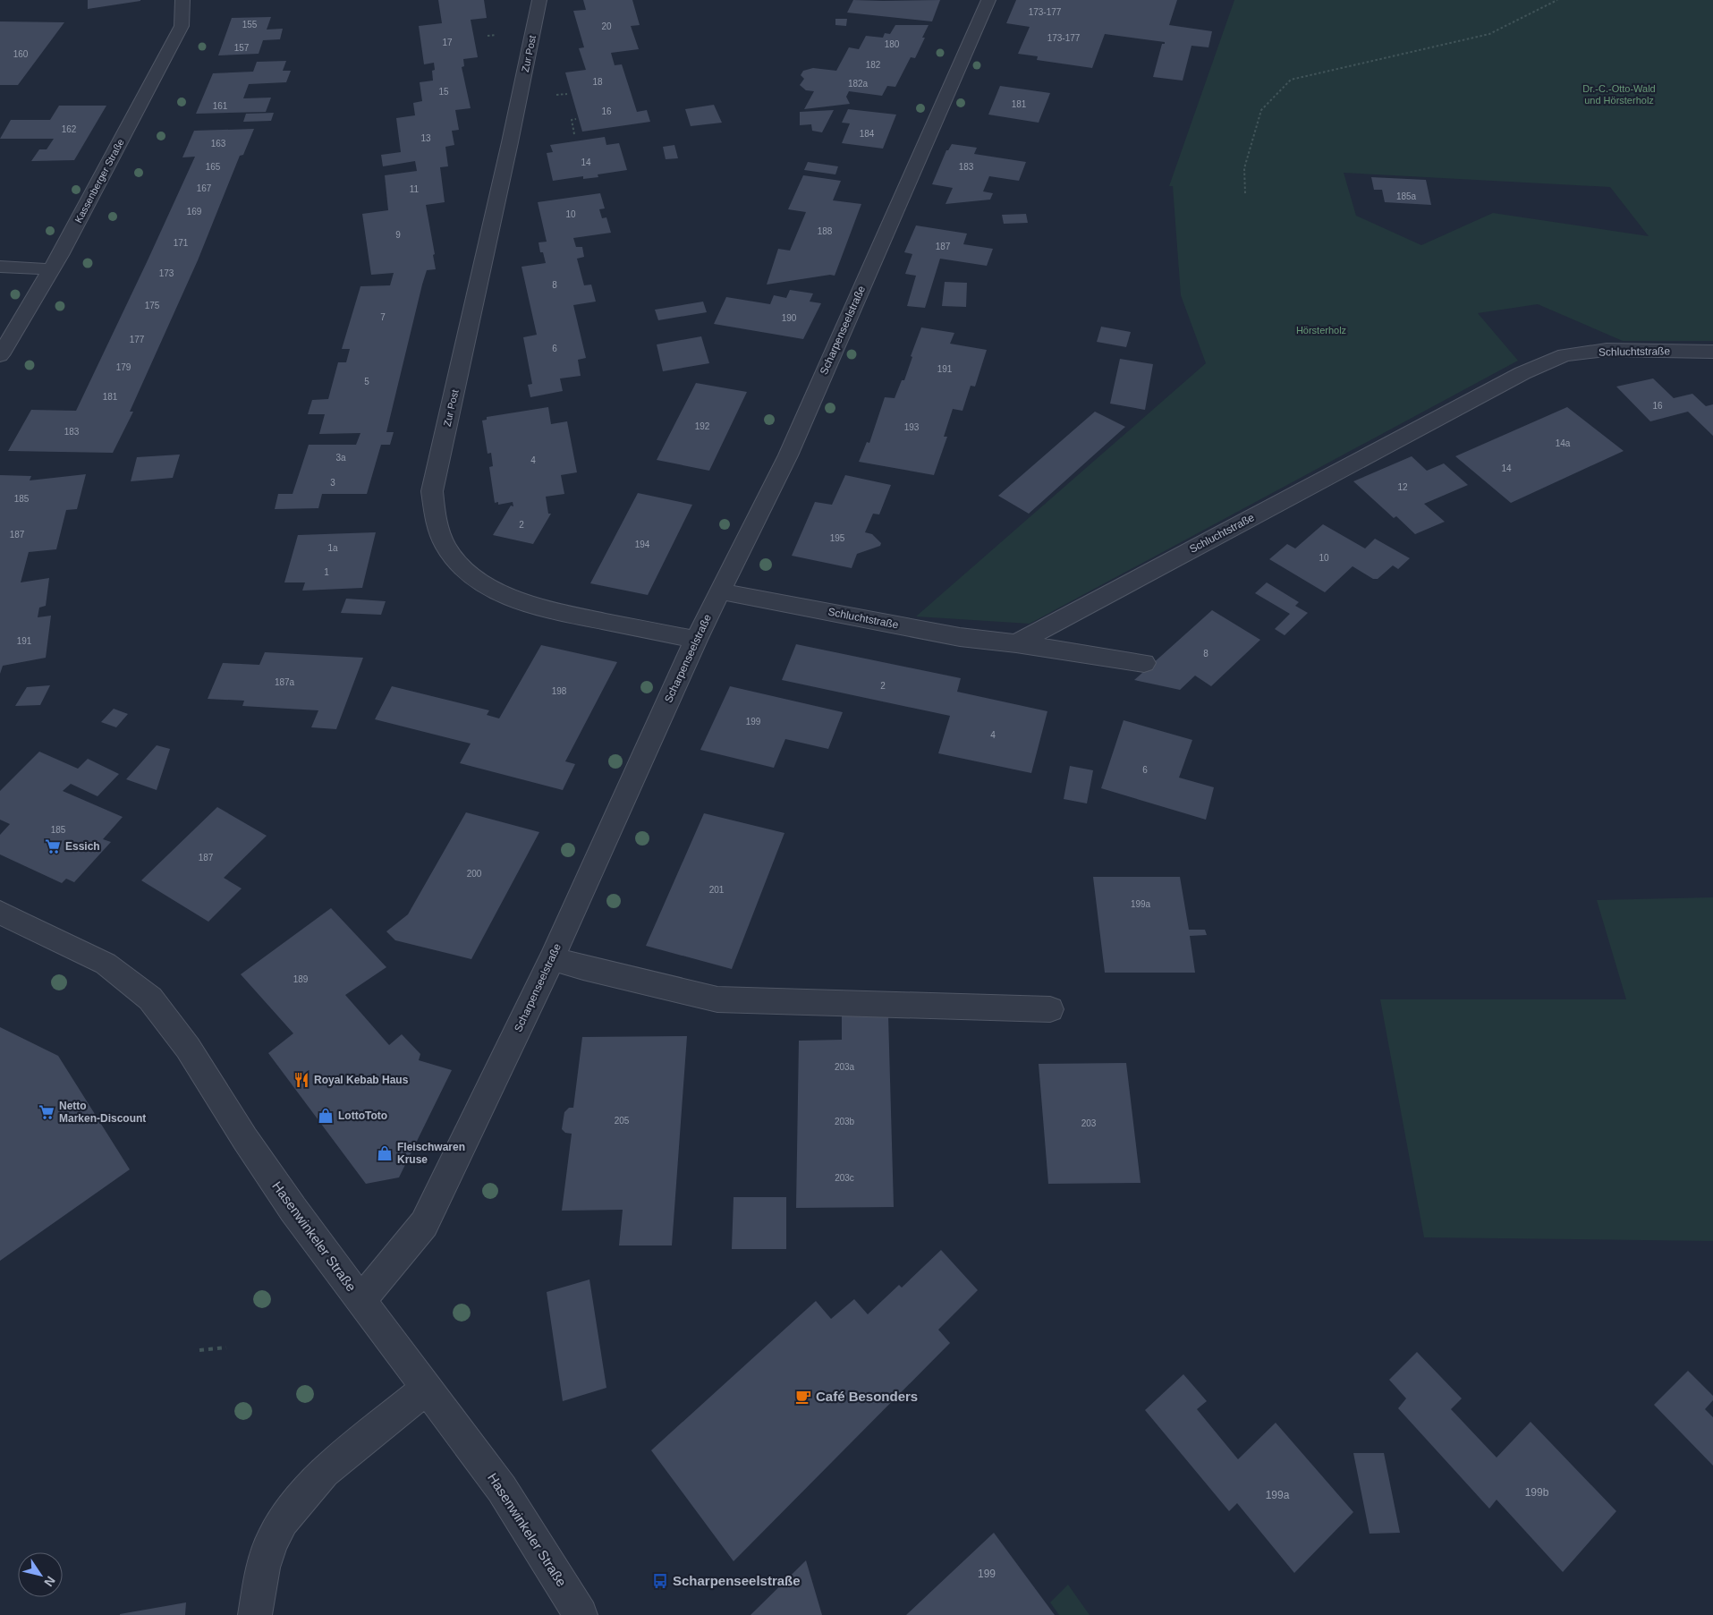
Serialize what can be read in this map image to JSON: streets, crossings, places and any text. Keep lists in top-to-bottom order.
{
  "streets": {
    "street": [
      "Zur Post",
      "Kassenberger Straße",
      "Scharpenseelstraße",
      "Schluchtstraße",
      "Hasenwinkeler Straße"
    ]
  },
  "crossings": [
    ["Zur Post", "Scharpenseelstraße"],
    ["Scharpenseelstraße", "Schluchtstraße"],
    ["Scharpenseelstraße", "Hasenwinkeler Straße"]
  ],
  "parks": ["Dr.-C.-Otto-Wald und Hörsterholz", "Hörsterholz"],
  "places": {
    "supermarket": ["Essich", "Netto Marken-Discount"],
    "restaurant": ["Royal Kebab Haus"],
    "shop": ["LottoToto", "Fleischwaren Kruse"],
    "cafe": ["Café Besonders"],
    "bus stop": ["Scharpenseelstraße"]
  },
  "house_numbers": [
    "173-177",
    "155",
    "20",
    "173-177",
    "17",
    "180",
    "157",
    "160",
    "182",
    "18",
    "182a",
    "15",
    "181",
    "161",
    "16",
    "162",
    "184",
    "13",
    "163",
    "14",
    "165",
    "183",
    "167",
    "11",
    "185a",
    "169",
    "10",
    "188",
    "9",
    "171",
    "187",
    "173",
    "8",
    "175",
    "7",
    "190",
    "177",
    "6",
    "179",
    "191",
    "5",
    "181",
    "16",
    "192",
    "193",
    "183",
    "14a",
    "3a",
    "4",
    "14",
    "3",
    "12",
    "185",
    "2",
    "187",
    "195",
    "194",
    "1a",
    "10",
    "1",
    "191",
    "8",
    "187a",
    "2",
    "198",
    "199",
    "4",
    "6",
    "185",
    "187",
    "200",
    "201",
    "199a",
    "189",
    "203a",
    "205",
    "203b",
    "203",
    "203c",
    "199b",
    "199a",
    "199"
  ],
  "north": "bottom right"
}
